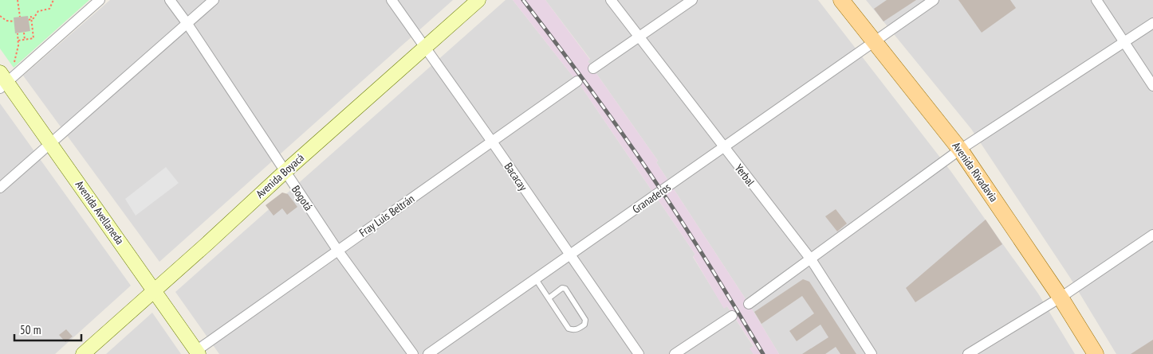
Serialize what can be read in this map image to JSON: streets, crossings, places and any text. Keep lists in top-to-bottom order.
{
  "streets": {
    "main road": ["Avenida Rivadavia", "Avenida Boyacá", "Avenida Avellaneda"],
    "street": [
      "Yerbal",
      "Bacacay",
      "Bogotá",
      "Granaderos",
      "Fray Luis Beltrán"
    ]
  },
  "crossings": [
    ["Avenida Rivadavia", "Granaderos"],
    ["Yerbal", "Granaderos"],
    ["Avenida Boyacá", "Bacacay"],
    ["Avenida Boyacá", "Bogotá"],
    ["Avenida Boyacá", "Avenida Avellaneda"],
    ["Bacacay", "Granaderos"],
    ["Bacacay", "Fray Luis Beltrán"],
    ["Bogotá", "Fray Luis Beltrán"],
    ["Avenida Avellaneda", "Fray Luis Beltrán"]
  ],
  "scale_bar": "50 m"
}
